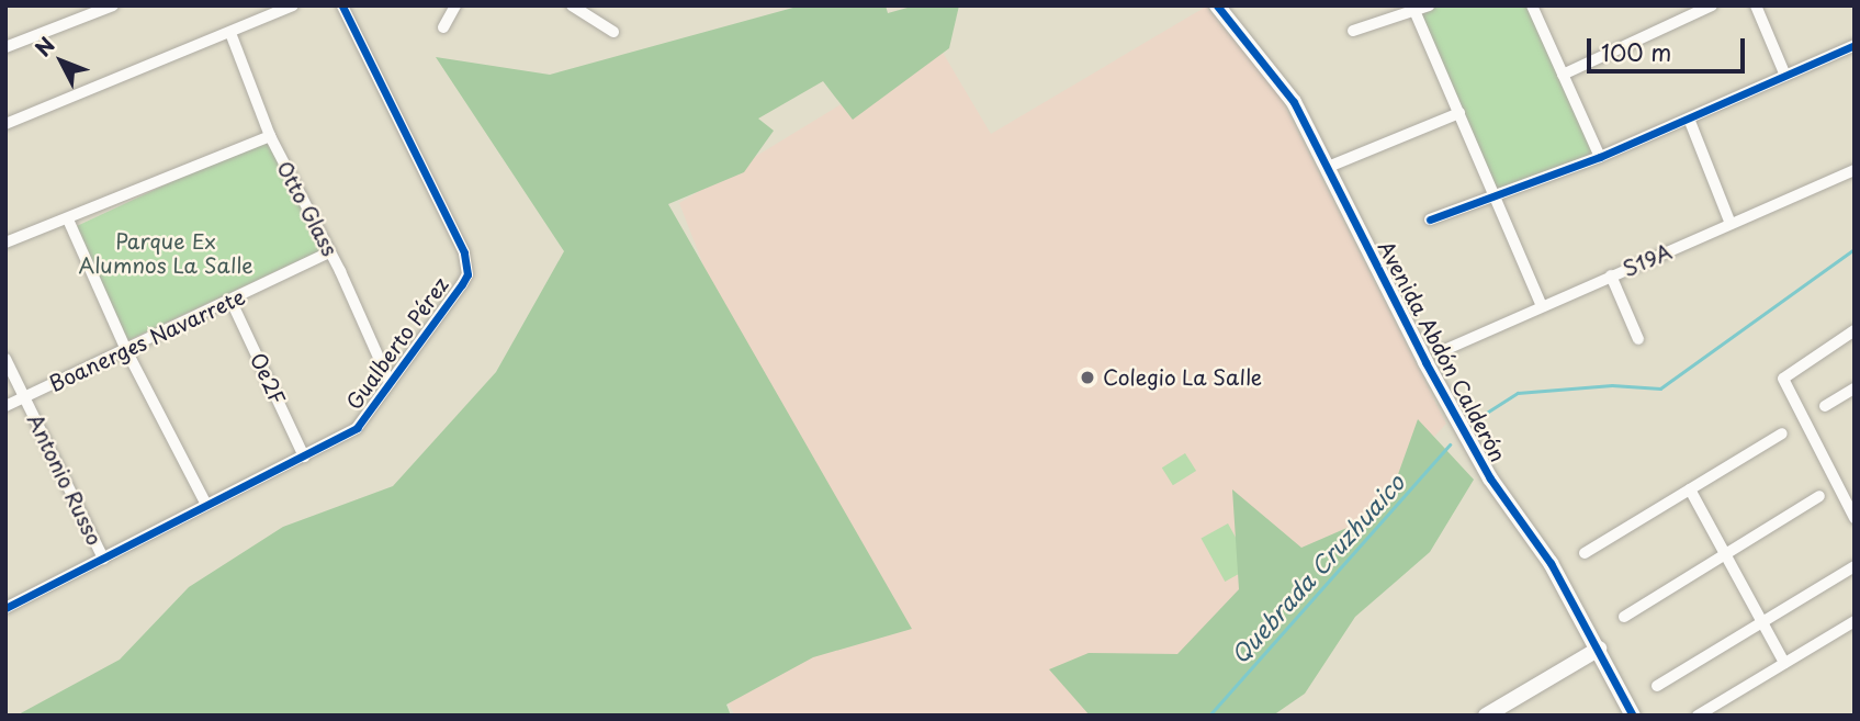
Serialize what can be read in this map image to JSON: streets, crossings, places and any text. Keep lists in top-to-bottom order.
{
  "streets": {
    "street": [
      "Otto Glass",
      "S19A",
      "Boanerges Navarrete",
      "Gualberto Pérez",
      "Avenida Abdón Calderón",
      "Oe2F",
      "Antonio Russo"
    ]
  },
  "crossings": [
    ["Otto Glass", "Boanerges Navarrete"],
    ["Otto Glass", "Gualberto Pérez"],
    ["Boanerges Navarrete", "Oe2F"],
    ["Boanerges Navarrete", "Antonio Russo"],
    ["Gualberto Pérez", "Oe2F"],
    ["Gualberto Pérez", "Antonio Russo"]
  ],
  "water": ["Quebrada Cruzhuaico"],
  "parks": ["Parque Ex Alumnos La Salle"],
  "places": ["Colegio La Salle"],
  "scale_bar": "100 m",
  "north": "top left"
}
